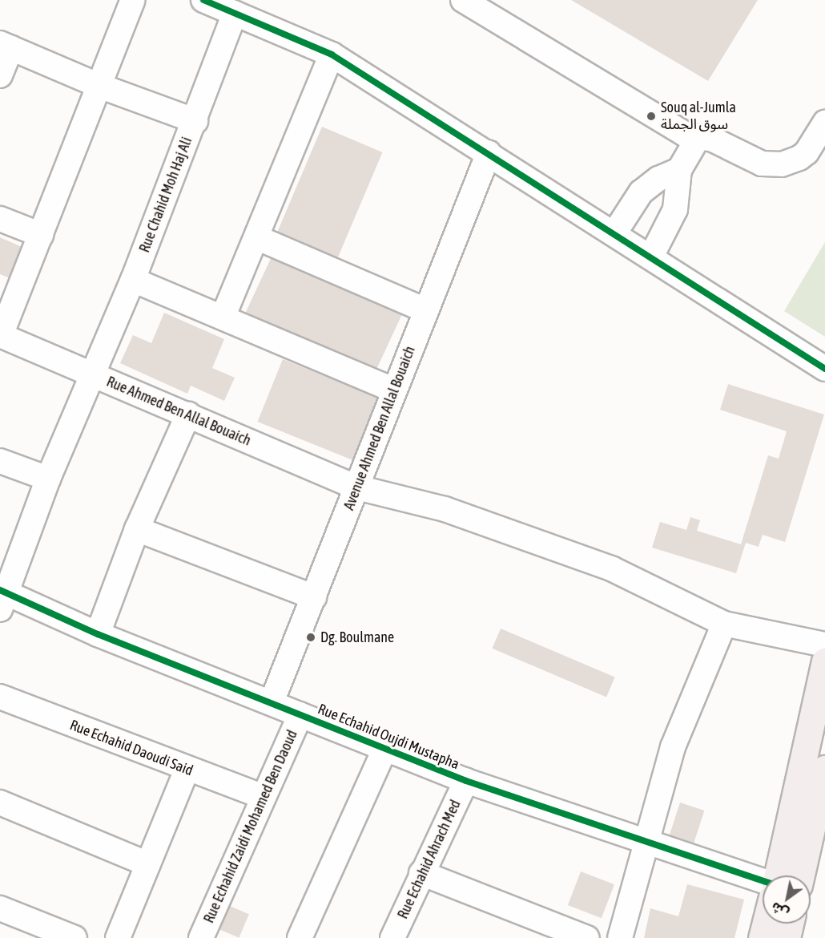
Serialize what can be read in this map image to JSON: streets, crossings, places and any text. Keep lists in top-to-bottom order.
{
  "streets": {
    "street": [
      "Rue Chahid Moh Haj Ali",
      "Rue Ahmed Ben Allal Bouaich",
      "Avenue Ahmed Ben Allal Bouaich",
      "Rue Echahid Oujdi Mustapha",
      "Rue Echahid Daoudi Said",
      "Rue Echahid Zaidi Mohamed Ben Daoud",
      "Rue Echahid Ahrach Med"
    ]
  },
  "crossings": [
    ["Rue Chahid Moh Haj Ali", "Rue Ahmed Ben Allal Bouaich"],
    ["Rue Chahid Moh Haj Ali", "Rue Echahid Oujdi Mustapha"],
    ["Rue Ahmed Ben Allal Bouaich", "Avenue Ahmed Ben Allal Bouaich"],
    ["Avenue Ahmed Ben Allal Bouaich", "Rue Echahid Oujdi Mustapha"],
    ["Rue Echahid Oujdi Mustapha", "Rue Echahid Zaidi Mohamed Ben Daoud"],
    ["Rue Echahid Oujdi Mustapha", "Rue Echahid Ahrach Med"],
    ["Rue Echahid Daoudi Said", "Rue Echahid Zaidi Mohamed Ben Daoud"]
  ],
  "places": ["Souq al-Jumla سوق الجملة", "Dg. Boulmane"],
  "north": "bottom left"
}
